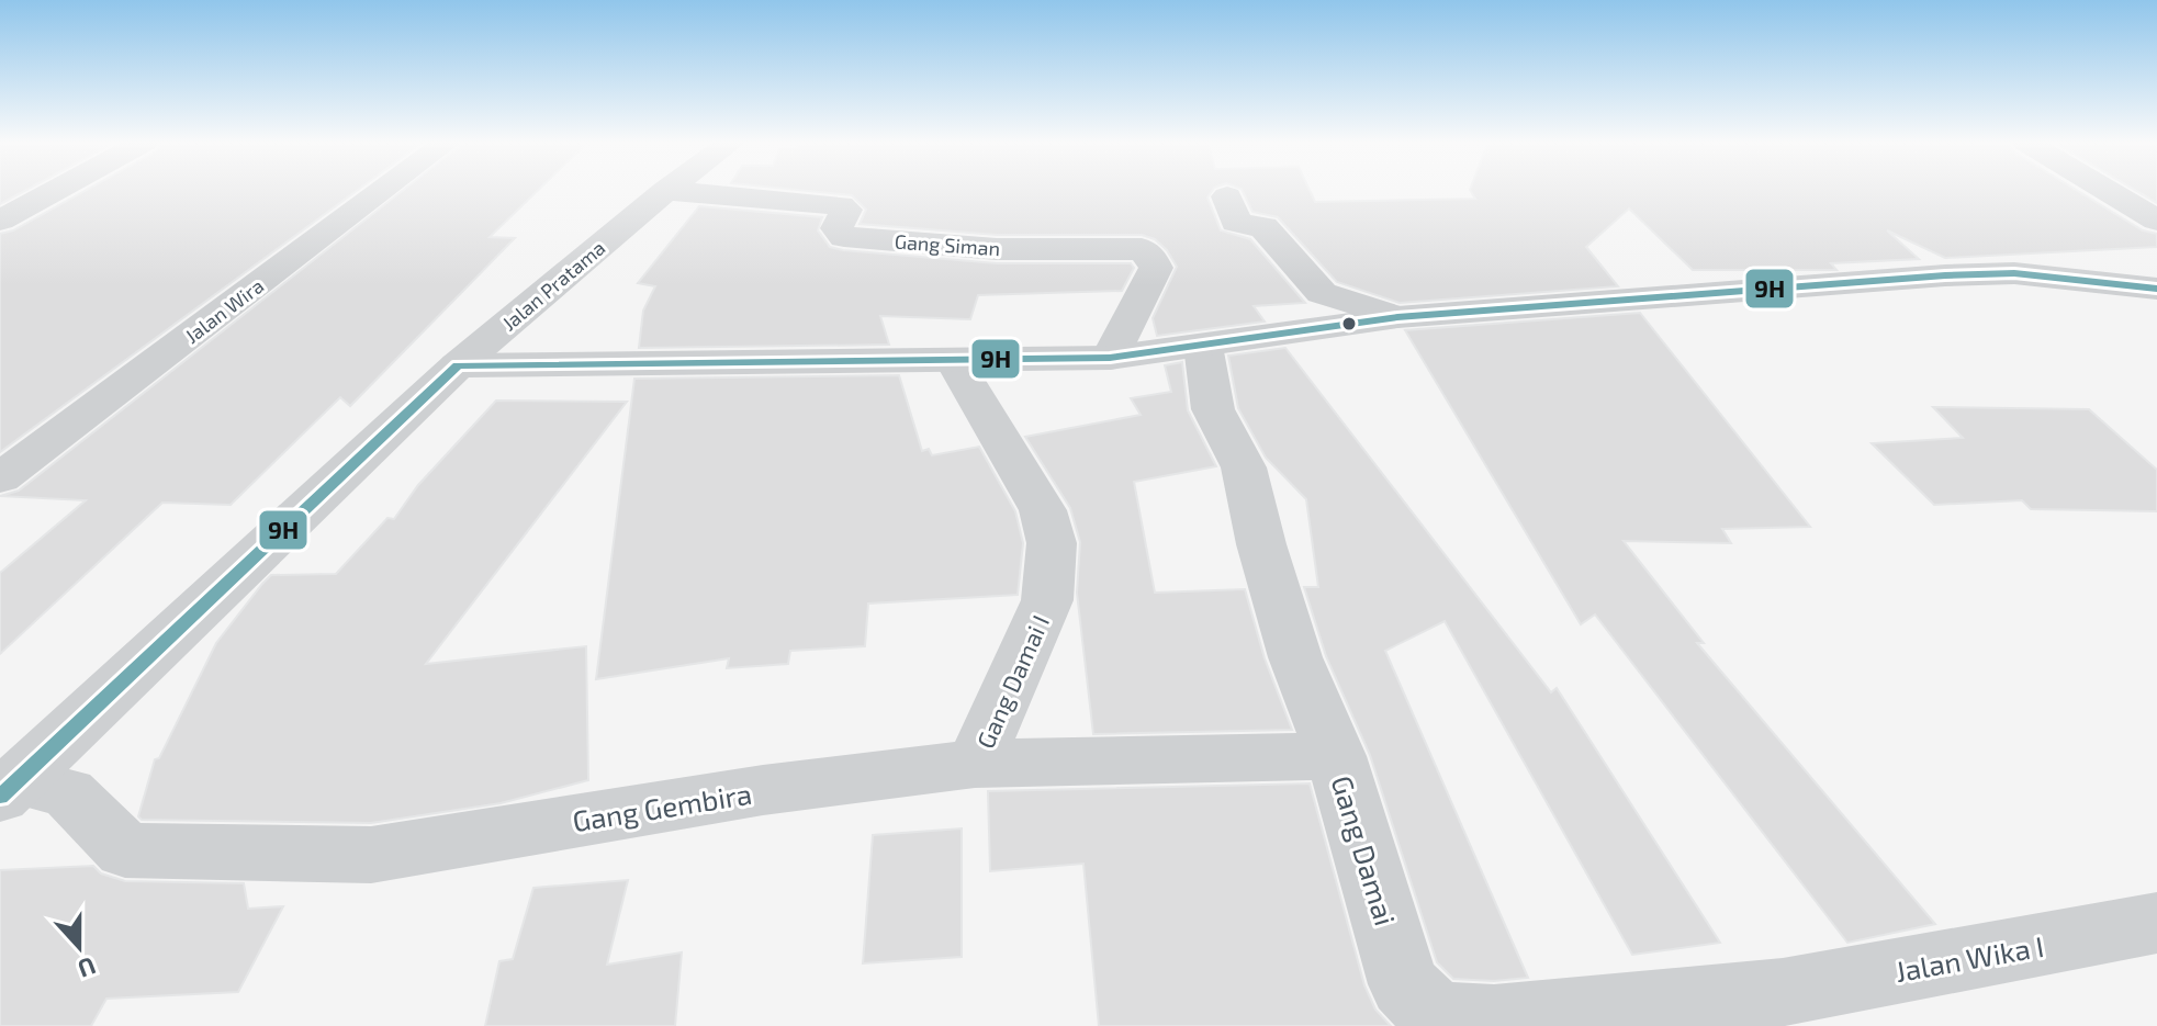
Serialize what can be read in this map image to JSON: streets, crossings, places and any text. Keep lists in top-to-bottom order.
{
  "streets": {
    "street": [
      "Gang Siman",
      "Jalan Pratama",
      "Jalan Wira",
      "Gang Damai I",
      "Gang Gembira",
      "Gang Damai",
      "Jalan Wika I"
    ]
  },
  "crossings": [
    ["Gang Siman", "Jalan Pratama"],
    ["Jalan Pratama", "Gang Gembira"],
    ["Gang Damai I", "Gang Gembira"],
    ["Gang Gembira", "Gang Damai"],
    ["Gang Damai", "Jalan Wika I"]
  ],
  "lines": ["transit line 9H"],
  "north": "bottom"
}
